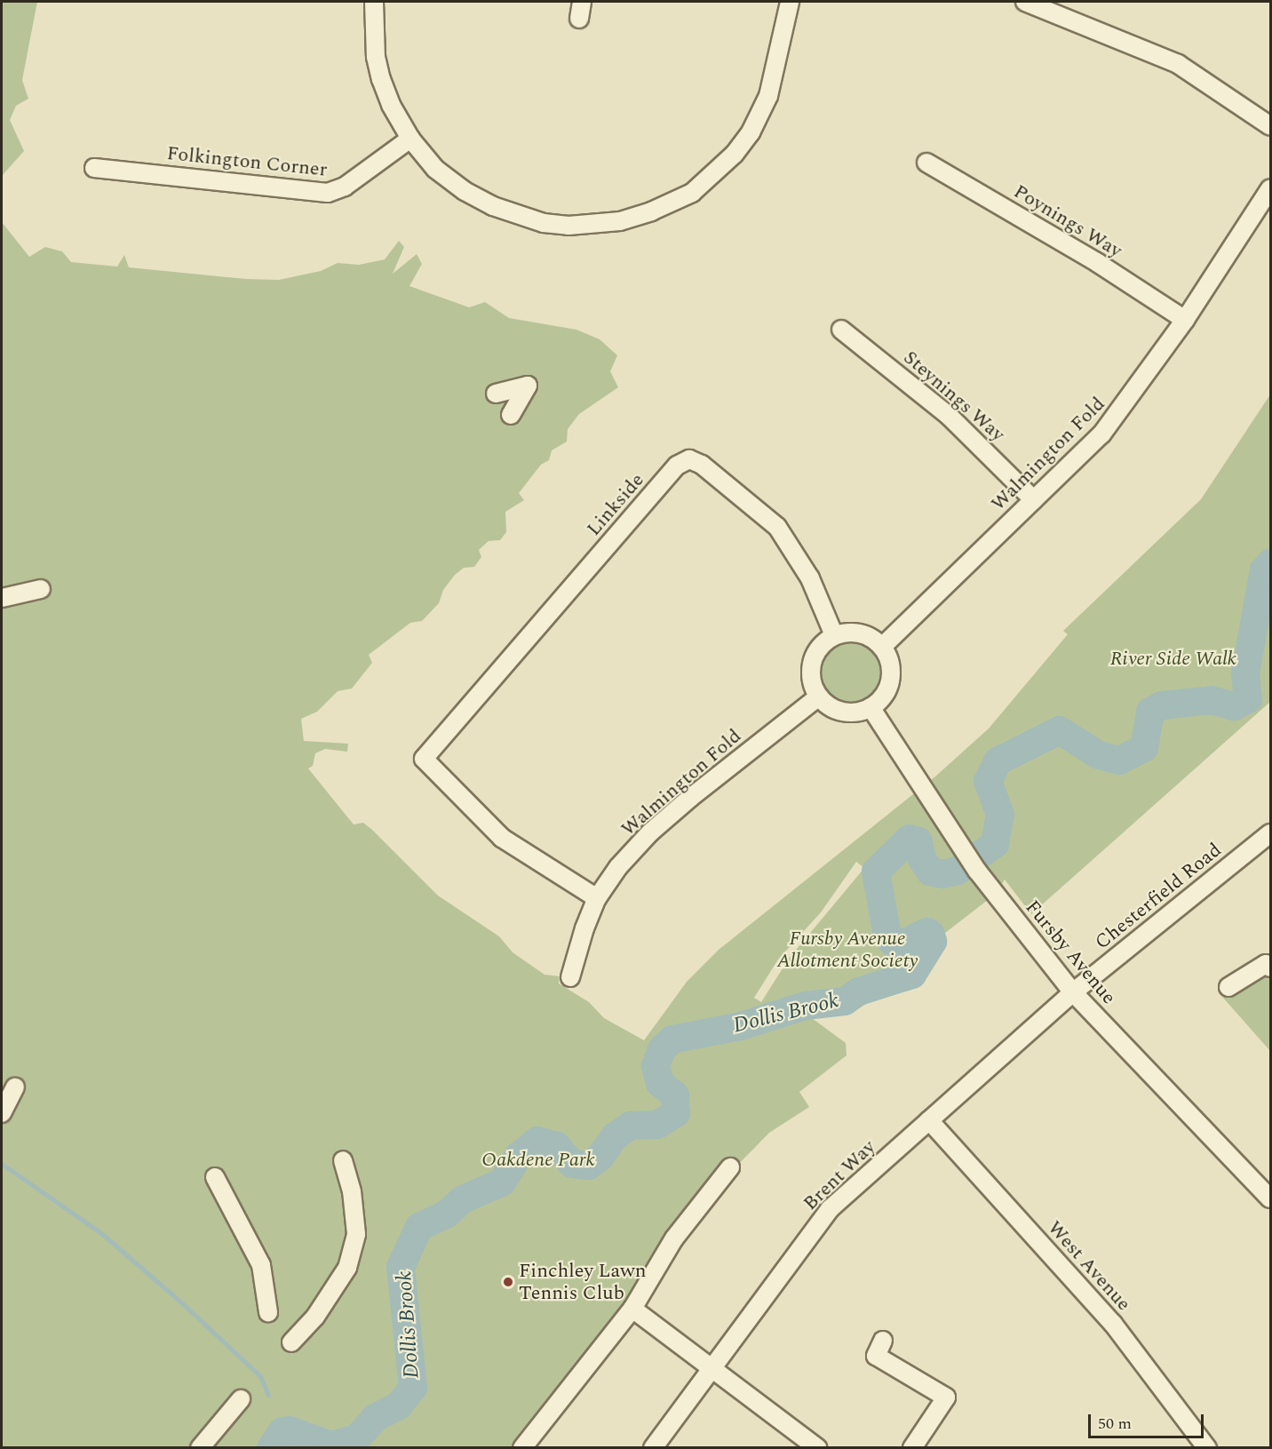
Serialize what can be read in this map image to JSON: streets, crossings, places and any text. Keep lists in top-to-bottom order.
{
  "streets": {
    "street": [
      "Folkington Corner",
      "Poynings Way",
      "Steynings Way",
      "Walmington Fold",
      "Linkside",
      "Chesterfield Road",
      "Fursby Avenue",
      "Brent Way",
      "West Avenue"
    ]
  },
  "crossings": [
    ["Poynings Way", "Walmington Fold"],
    ["Steynings Way", "Walmington Fold"],
    ["Walmington Fold", "Linkside"],
    ["Walmington Fold", "Fursby Avenue"],
    ["Linkside", "Fursby Avenue"],
    ["Chesterfield Road", "Fursby Avenue"],
    ["Chesterfield Road", "Brent Way"],
    ["Fursby Avenue", "Brent Way"],
    ["Brent Way", "West Avenue"]
  ],
  "water": ["Dollis Brook"],
  "parks": ["River Side Walk", "Fursby Avenue Allotment Society", "Oakdene Park"],
  "places": ["Finchley Lawn Tennis Club"],
  "scale_bar": "50 m"
}
